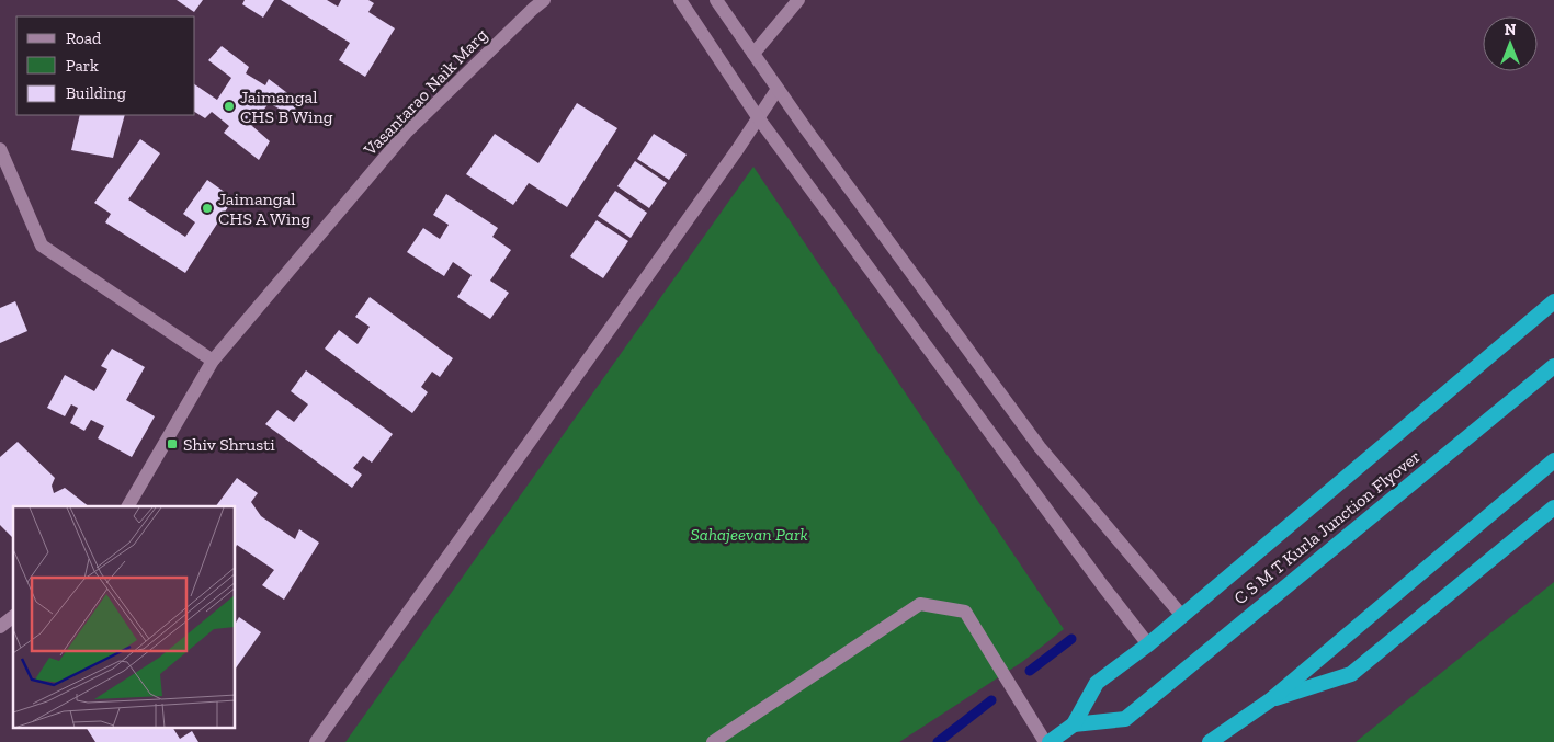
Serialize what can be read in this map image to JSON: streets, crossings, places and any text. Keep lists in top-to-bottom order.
{
  "streets": {
    "highway": ["C S M T Kurla Junction Flyover"],
    "street": ["Vasantarao Naik Marg"]
  },
  "parks": ["Sahajeevan Park"],
  "places": {
    "other": ["Jaimangal CHS B Wing", "Jaimangal CHS A Wing"],
    "transit": ["Shiv Shrusti"]
  },
  "legend": ["Road", "Park", "Building"],
  "north": "top"
}
